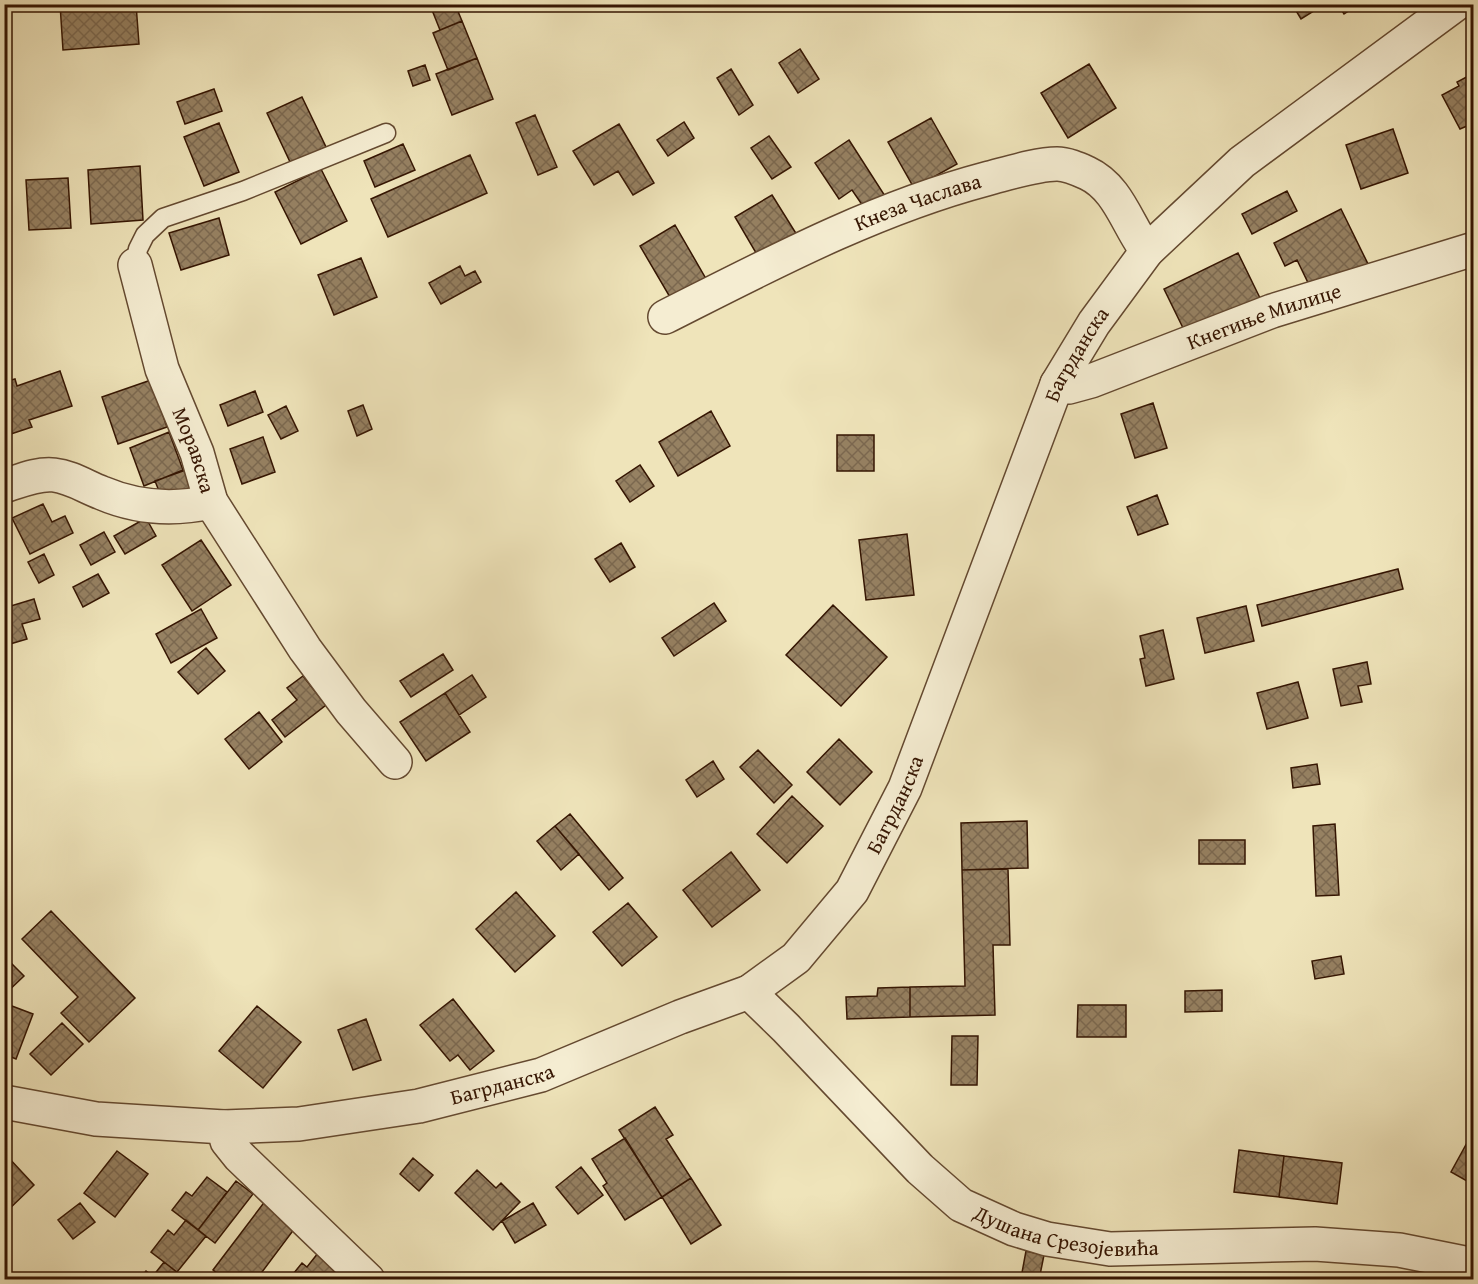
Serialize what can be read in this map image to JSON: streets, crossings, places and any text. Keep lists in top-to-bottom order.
{
  "streets": {
    "street": [
      "Кнеза Часлава",
      "Кнегиње Милице",
      "Багрданска",
      "Моравска",
      "Душана Срезојевића"
    ]
  },
  "crossings": [
    ["Кнеза Часлава", "Багрданска"],
    ["Кнегиње Милице", "Багрданска"],
    ["Багрданска", "Душана Срезојевића"]
  ]
}
